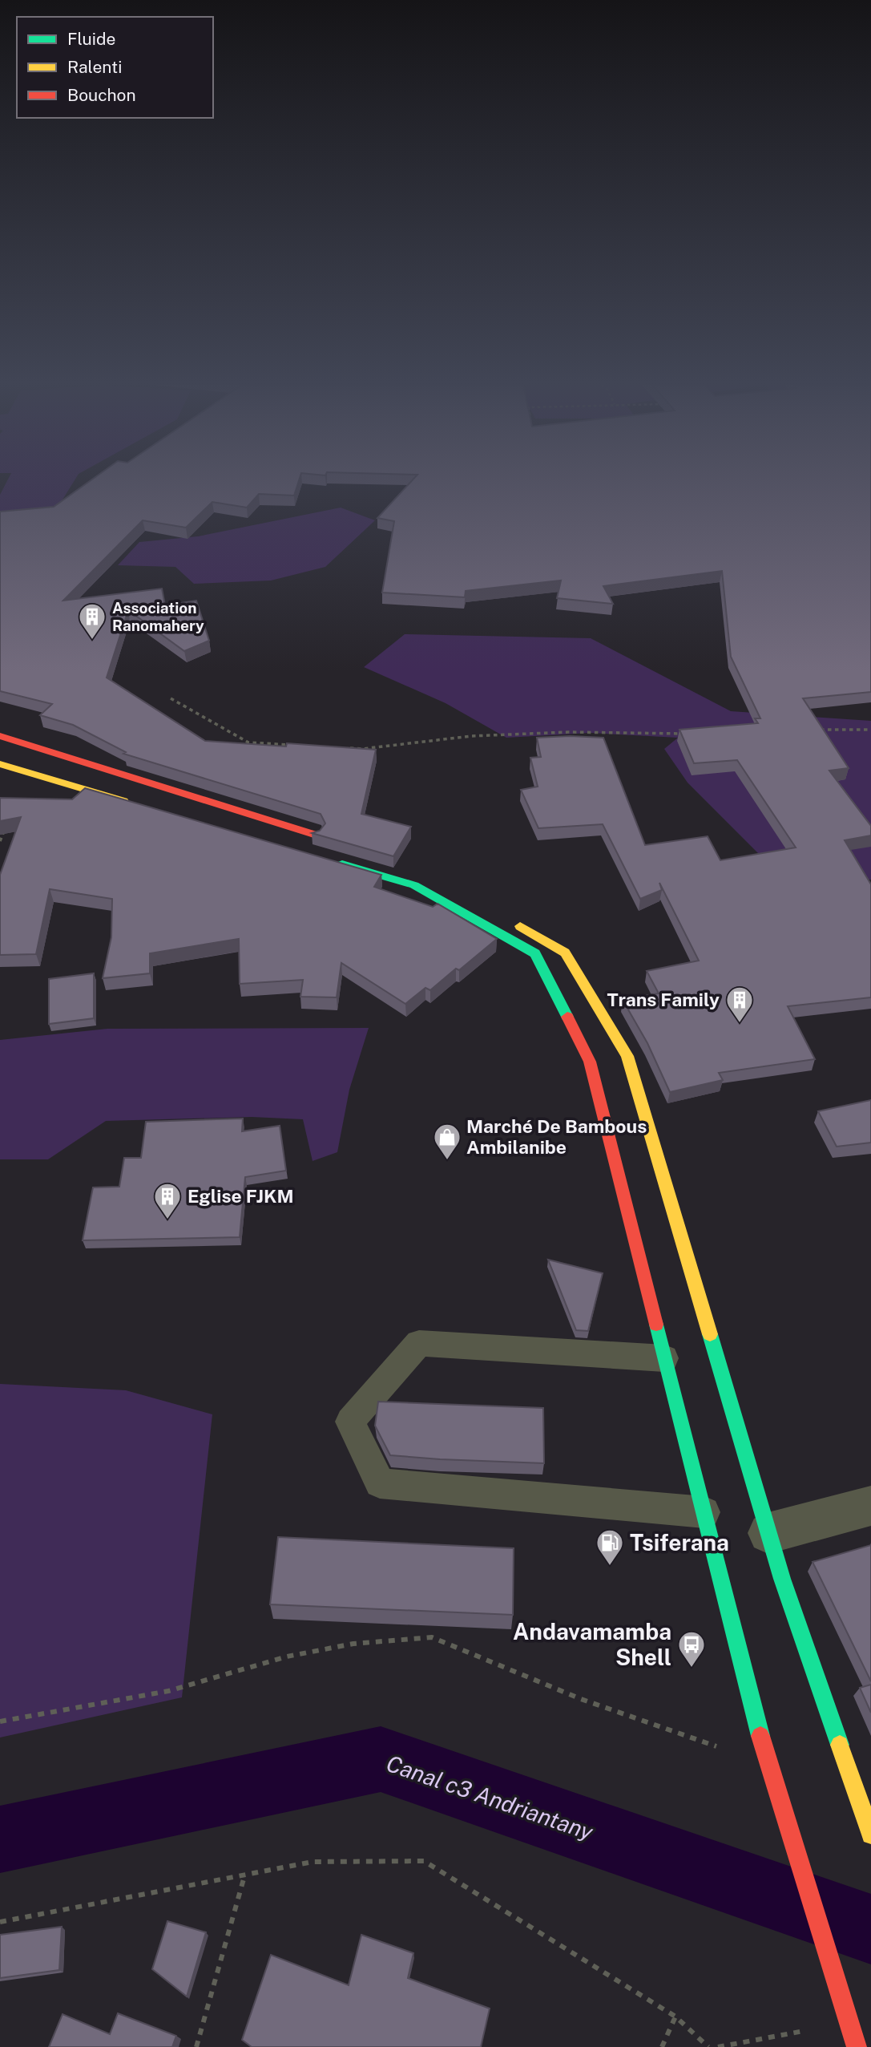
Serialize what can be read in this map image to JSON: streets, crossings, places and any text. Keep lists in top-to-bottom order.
{
  "water": ["Canal c3 Andriantany"],
  "places": {
    "building": ["Association Ranomahery", "Trans Family", "Eglise FJKM"],
    "shop": ["Marché De Bambous Ambilanibe"],
    "fuel station": ["Tsiferana"],
    "bus stop": ["Andavamamba Shell"]
  },
  "legend": ["Fluide", "Ralenti", "Bouchon"]
}
